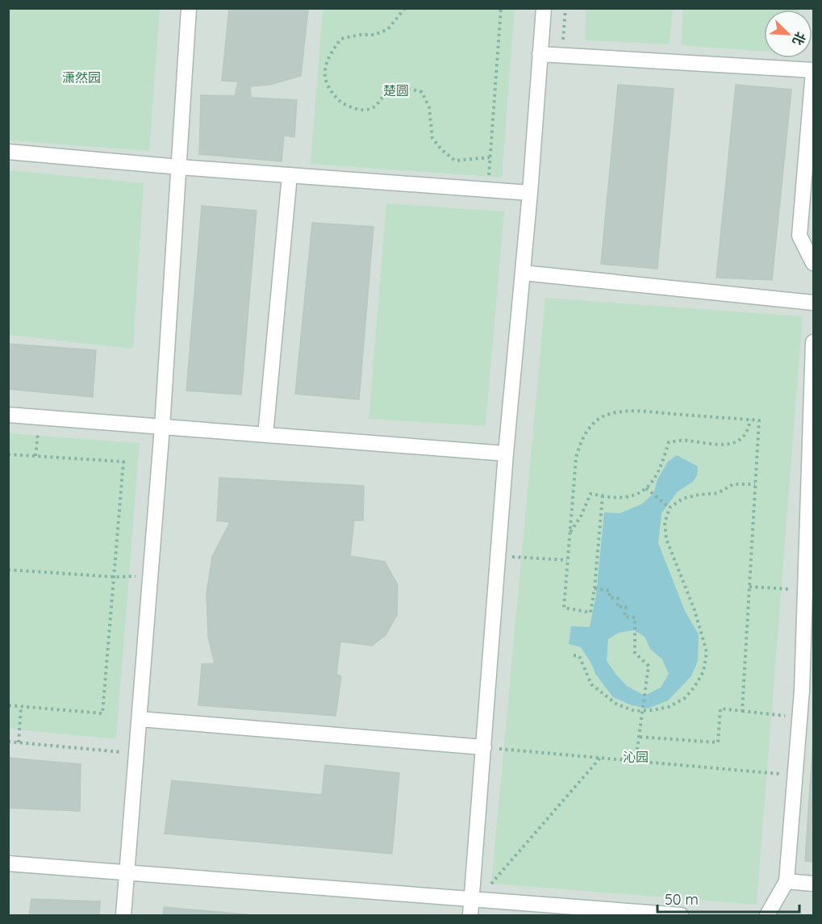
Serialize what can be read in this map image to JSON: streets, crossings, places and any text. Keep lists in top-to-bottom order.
{
  "parks": ["潇然园", "楚圆", "沁园"],
  "scale_bar": "50 m",
  "north": "bottom right"
}
